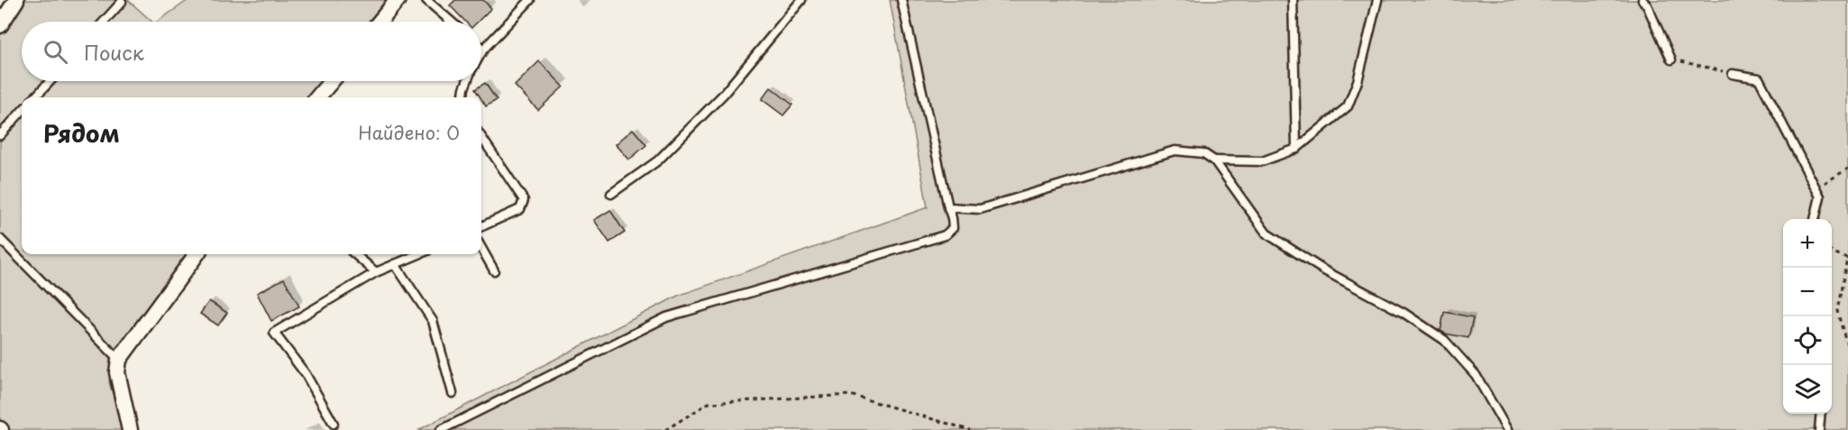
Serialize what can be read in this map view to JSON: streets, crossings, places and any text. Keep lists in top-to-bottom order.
{
  "page": {
    "search": "Поиск",
    "heading": ["Рядом", "Найдено: 0"],
    "map_buttons": ["+", "−"]
  }
}
